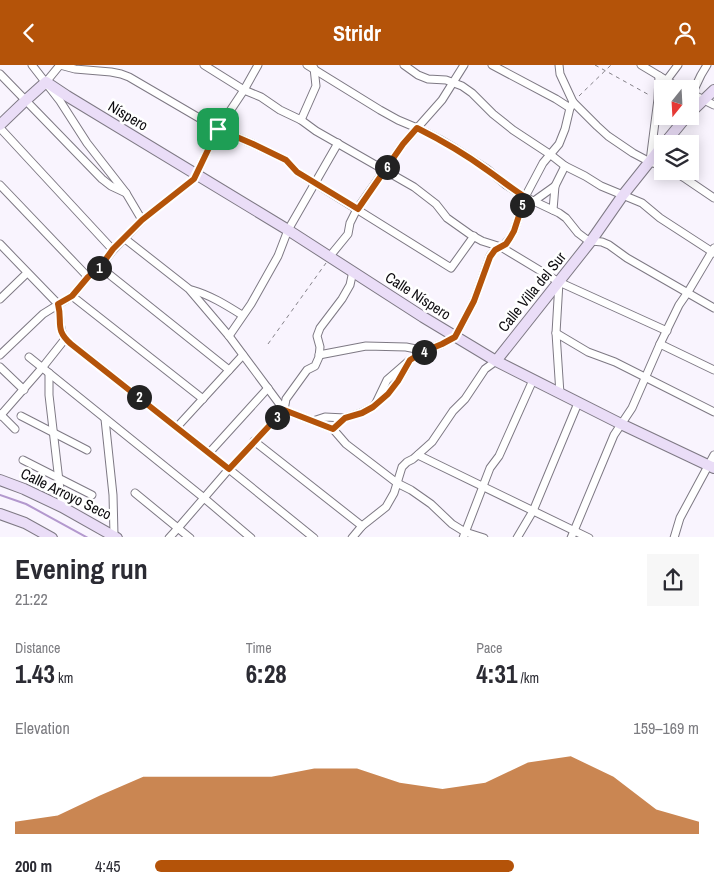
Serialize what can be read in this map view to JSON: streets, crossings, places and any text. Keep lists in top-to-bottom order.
{
  "streets": {
    "street": [
      "Níspero",
      "Calle Villa del Sur",
      "Calle Níspero",
      "Calle Arroyo Seco"
    ]
  },
  "crossings": [
    ["Níspero", "Calle Níspero"],
    ["Calle Villa del Sur", "Calle Níspero"]
  ],
  "north": "bottom",
  "page": {
    "header": "Stridr",
    "pins": [
      "6",
      "5",
      "1",
      "4",
      "2",
      "3"
    ],
    "heading": ["Evening run", "21:22"],
    "stats": [
      ["Distance", "1.43 km"],
      ["Time", "6:28"],
      ["Pace", "4:31 /km"]
    ],
    "chart": ["Elevation", "159–169 m"],
    "list": [
      {
        "name": "200 m",
        "note": "4:45"
      }
    ]
  }
}
